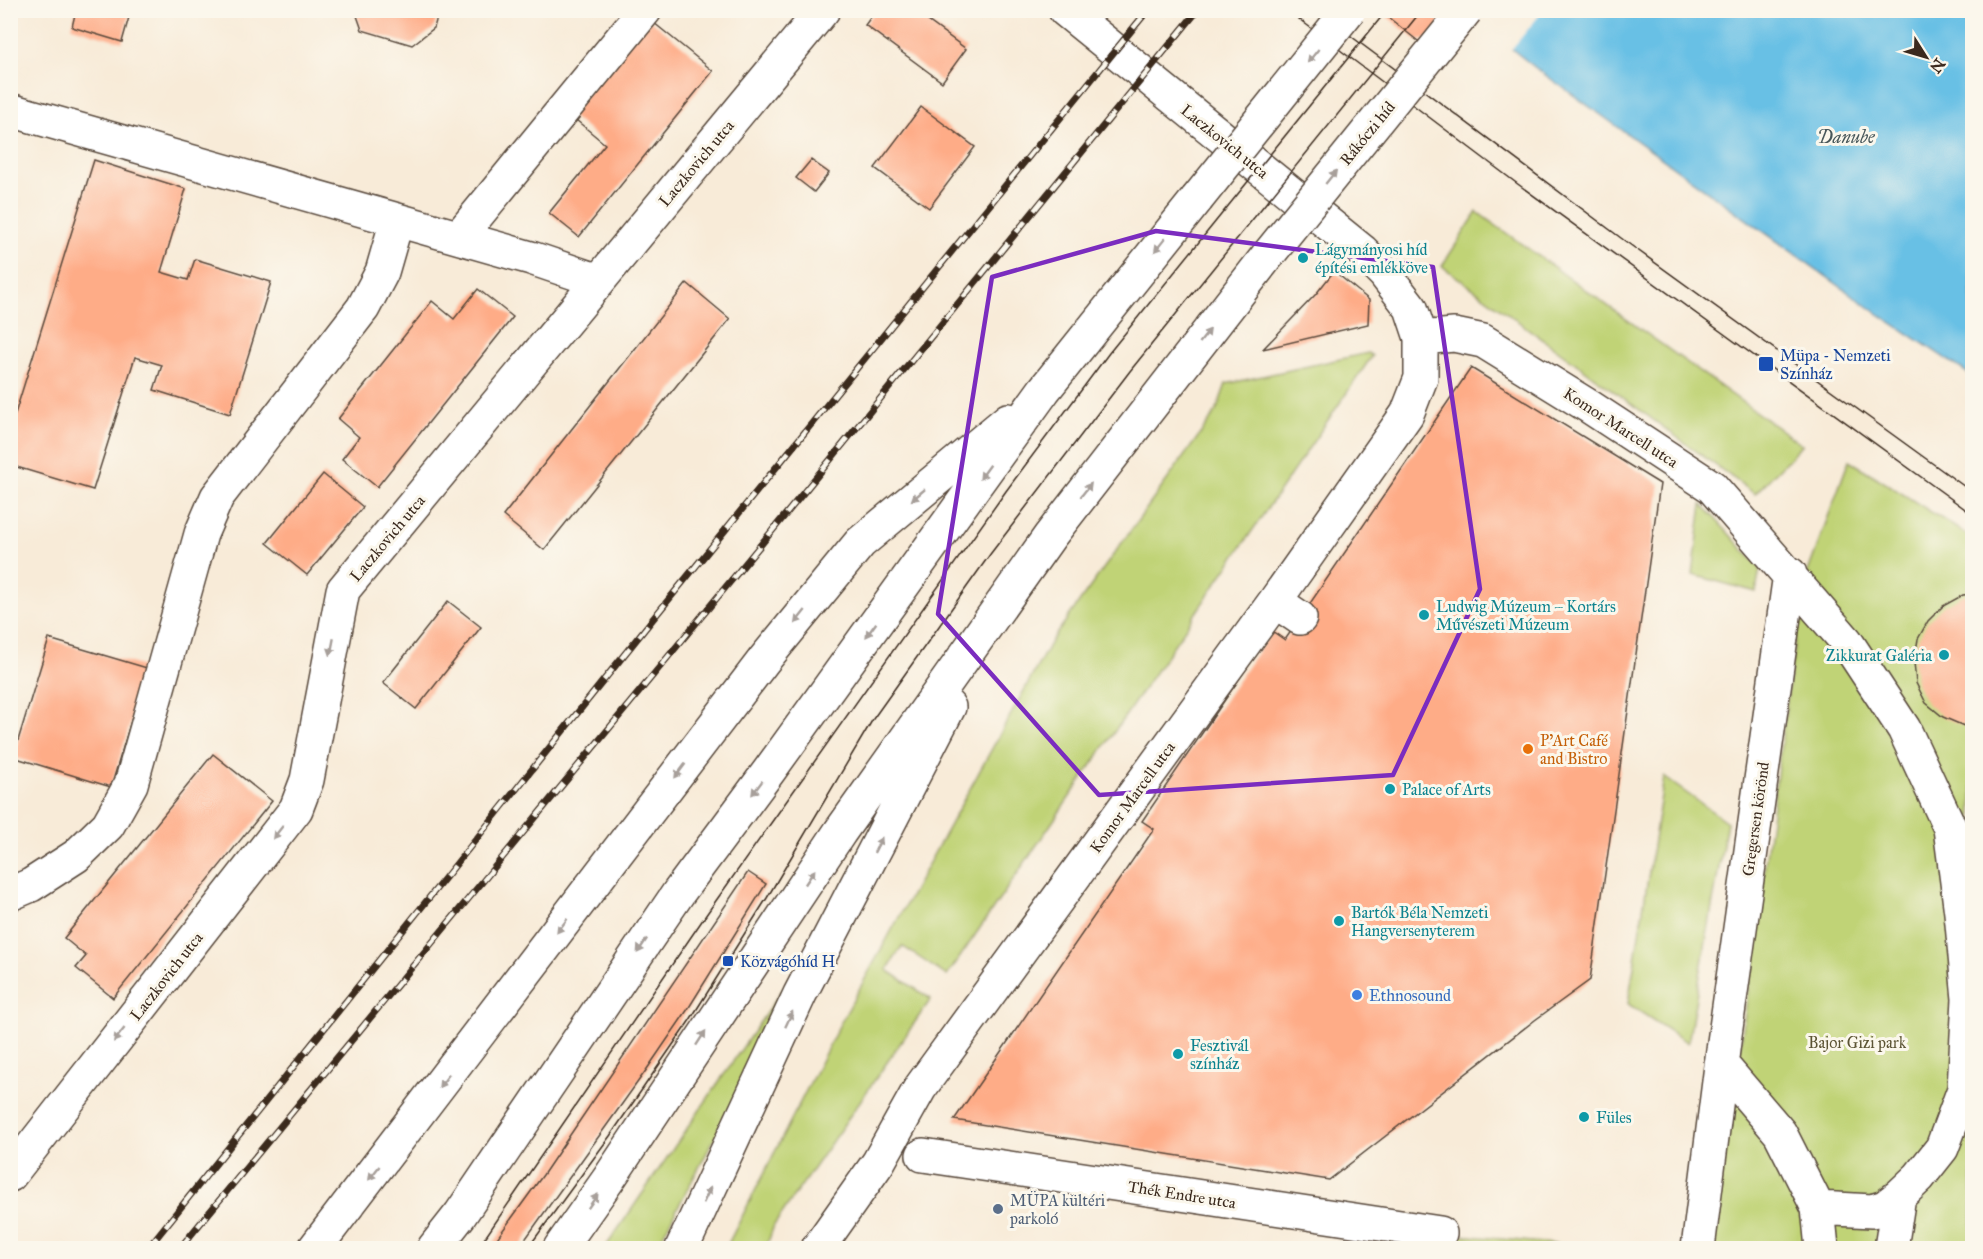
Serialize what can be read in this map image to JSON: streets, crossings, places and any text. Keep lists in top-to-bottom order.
{
  "streets": {
    "main road": [
      "Rákóczi híd",
      "Laczkovich utca",
      "Komor Marcell utca",
      "Gregersen körönd",
      "Thék Endre utca"
    ]
  },
  "crossings": [
    ["Laczkovich utca", "Komor Marcell utca"],
    ["Komor Marcell utca", "Gregersen körönd"]
  ],
  "water": ["Danube"],
  "parks": ["Bajor Gizi park"],
  "places": {
    "other": [
      "Lágymányosi híd építési emlékköve",
      "Ludwig Múzeum – Kortárs Művészeti Múzeum",
      "Zikkurat Galéria",
      "P’Art Café and Bistro",
      "Palace of Arts",
      "Bartók Béla Nemzeti Hangversenyterem",
      "Ethnosound",
      "Fesztivál színház",
      "Füles",
      "MÜPA kültéri parkoló"
    ],
    "transit": ["Müpa - Nemzeti Színház", "Közvágóhíd H"]
  },
  "north": "bottom right"
}
